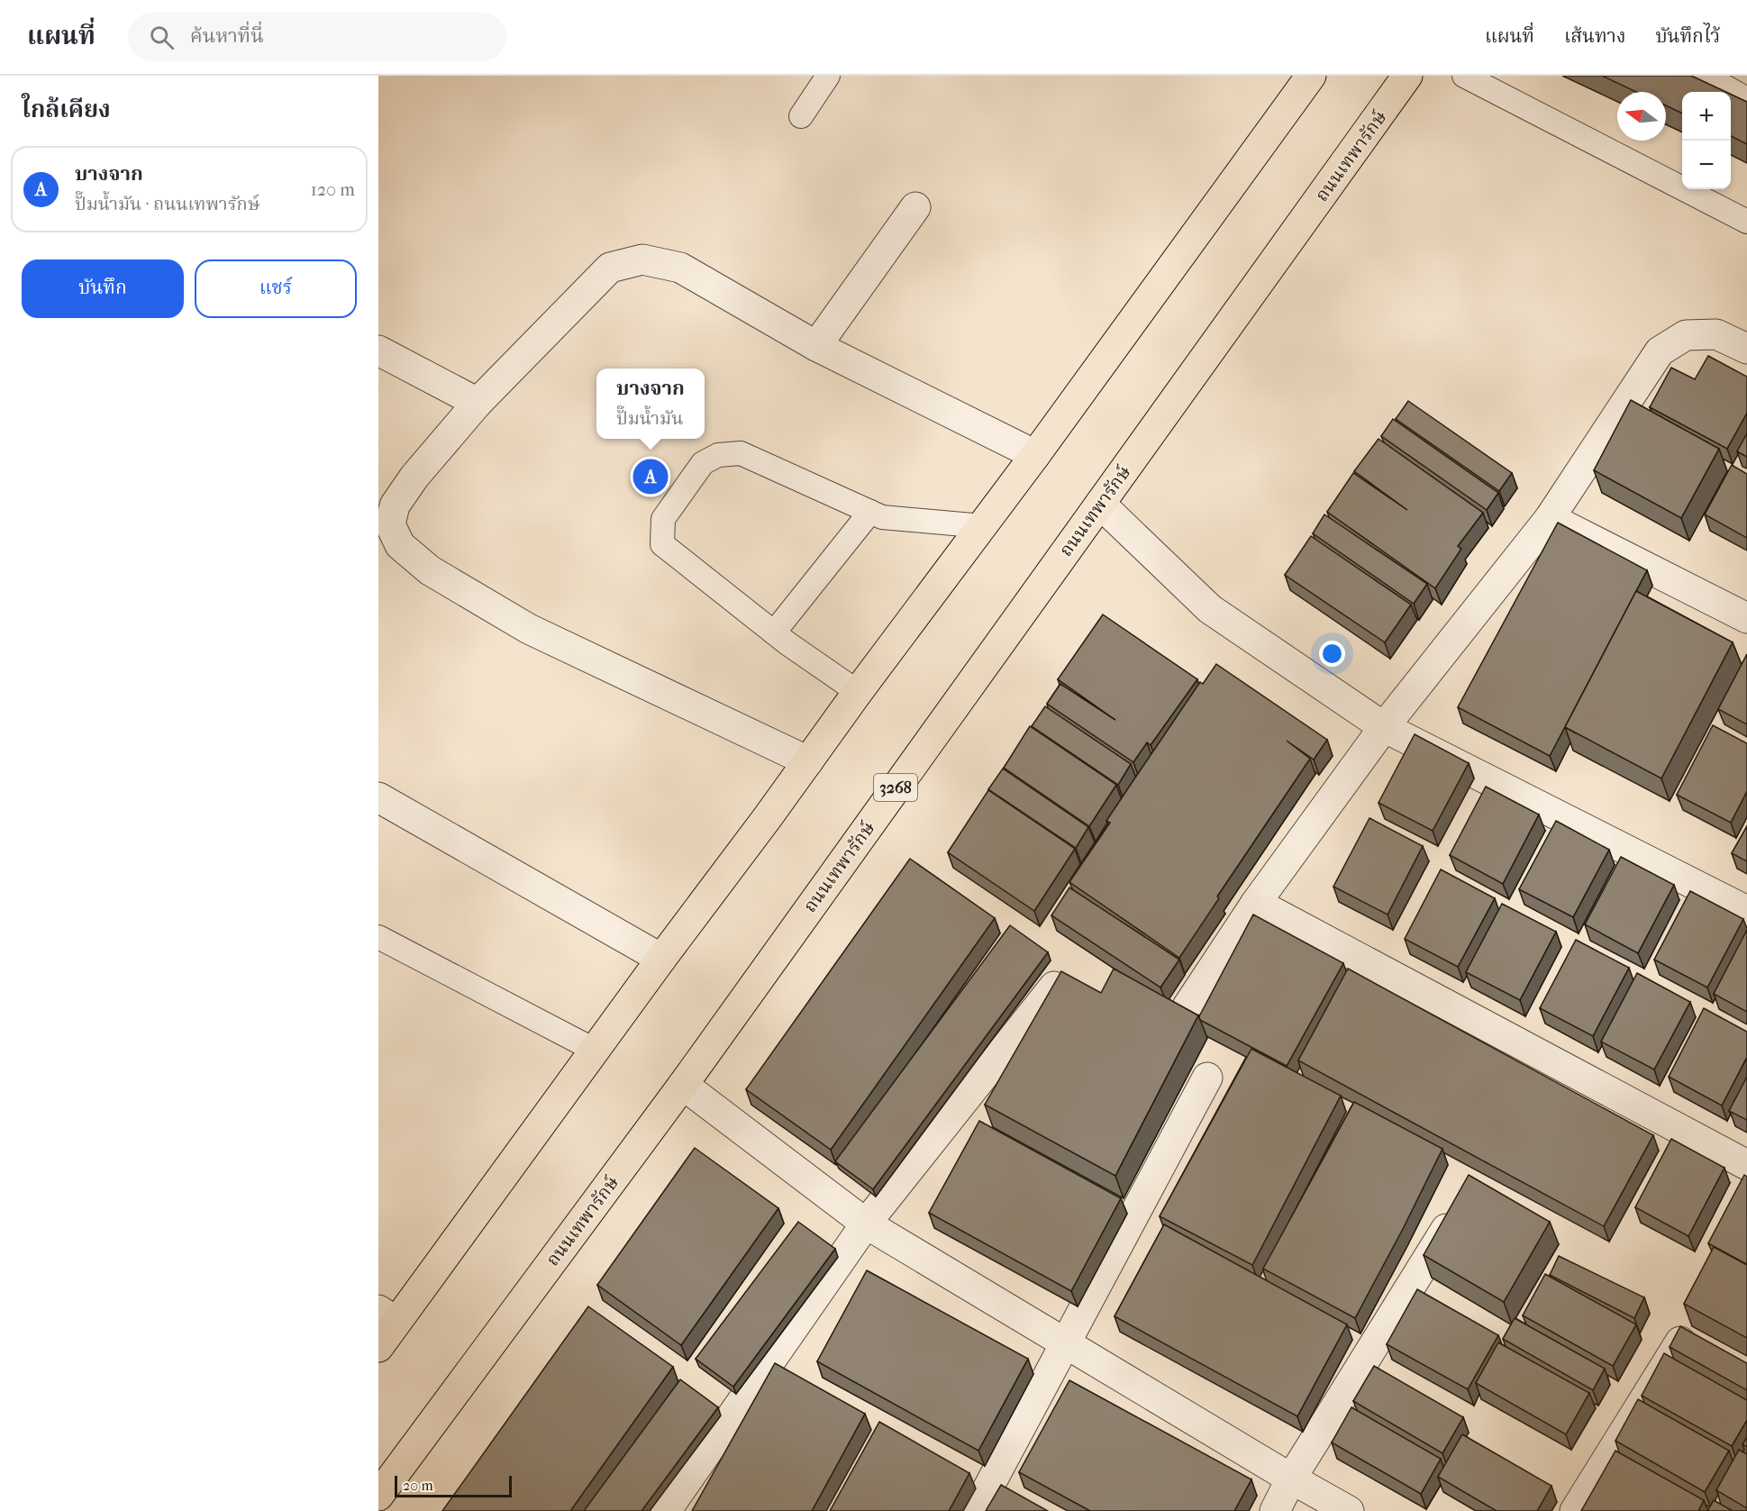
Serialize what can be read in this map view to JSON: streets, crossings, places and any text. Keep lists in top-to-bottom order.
{
  "streets": {
    "main road": ["ถนนเทพารักษ์", "3268"]
  },
  "scale_bar": "20 m",
  "north": "left",
  "page": {
    "header": "แผนที่",
    "search": "ค้นหาที่นี่",
    "nav": ["แผนที่", "เส้นทาง", "บันทึกไว้"],
    "heading": "ใกล้เคียง",
    "map_buttons": ["+", "−"],
    "list": [
      {
        "mark": "A",
        "name": "บางจาก",
        "note": "ปั๊มน้ำมัน · ถนนเทพารักษ์",
        "value": "120 m"
      }
    ],
    "buttons": ["บันทึก", "แชร์"],
    "popup": ["บางจาก", "ปั๊มน้ำมัน"],
    "pins": "A",
    "scale": "20 m"
  }
}
